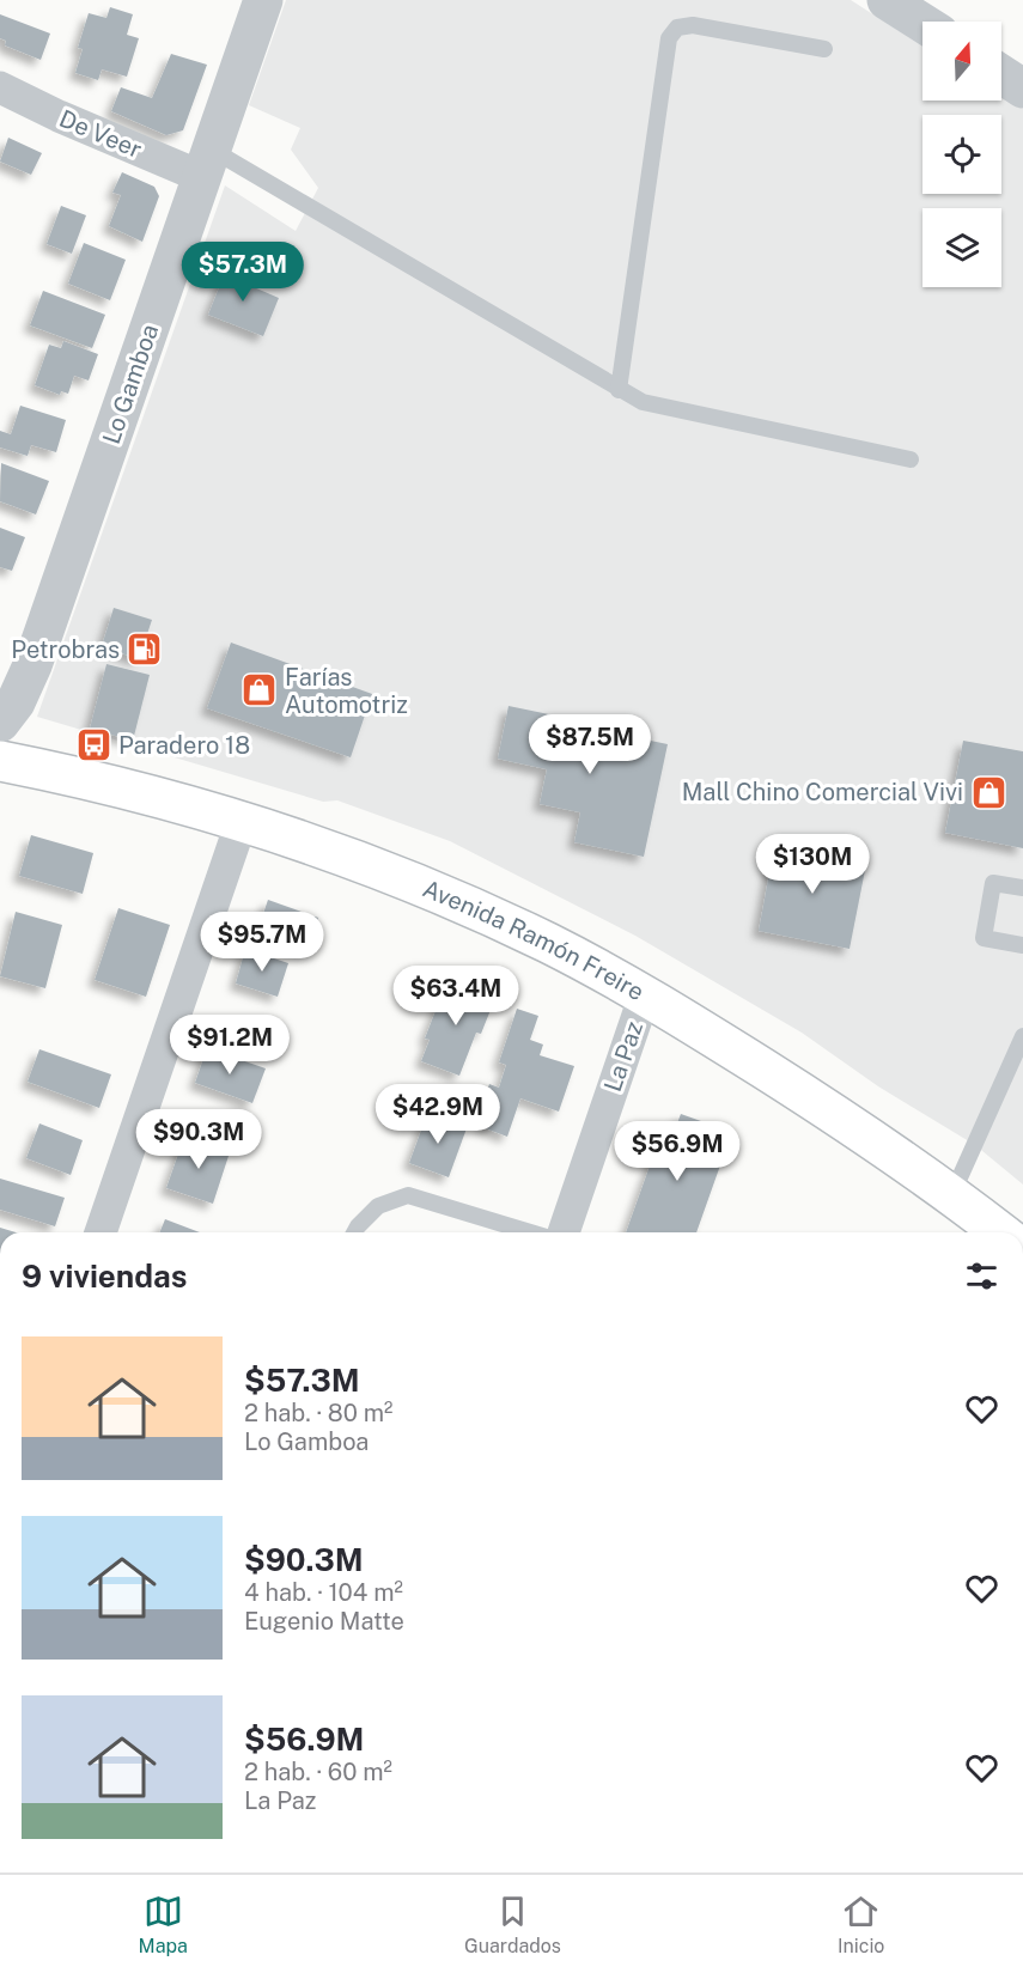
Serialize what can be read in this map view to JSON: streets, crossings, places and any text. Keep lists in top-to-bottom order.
{
  "streets": {
    "main road": ["Avenida Ramón Freire"],
    "street": ["De Veer", "Lo Gamboa", "La Paz"]
  },
  "crossings": [
    ["De Veer", "Lo Gamboa"],
    ["Avenida Ramón Freire", "La Paz"]
  ],
  "places": {
    "fuel station": ["Petrobras"],
    "shop": ["Farías Automotriz", "Mall Chino Comercial Vivi"],
    "bus stop": ["Paradero 18"]
  },
  "north": "top",
  "page": {
    "price": [
      "$57.3M",
      "$87.5M",
      "$130M",
      "$95.7M",
      "$63.4M",
      "$91.2M",
      "$42.9M",
      "$90.3M",
      "$56.9M"
    ],
    "heading": "9 viviendas",
    "list": [
      {
        "name": "$57.3M",
        "note": "2 hab. · 80 m² · Lo Gamboa"
      },
      {
        "name": "$90.3M",
        "note": "4 hab. · 104 m² · Eugenio Matte"
      },
      {
        "name": "$56.9M",
        "note": "2 hab. · 60 m² · La Paz"
      }
    ],
    "tabs": ["Mapa", "Guardados", "Inicio"]
  }
}
